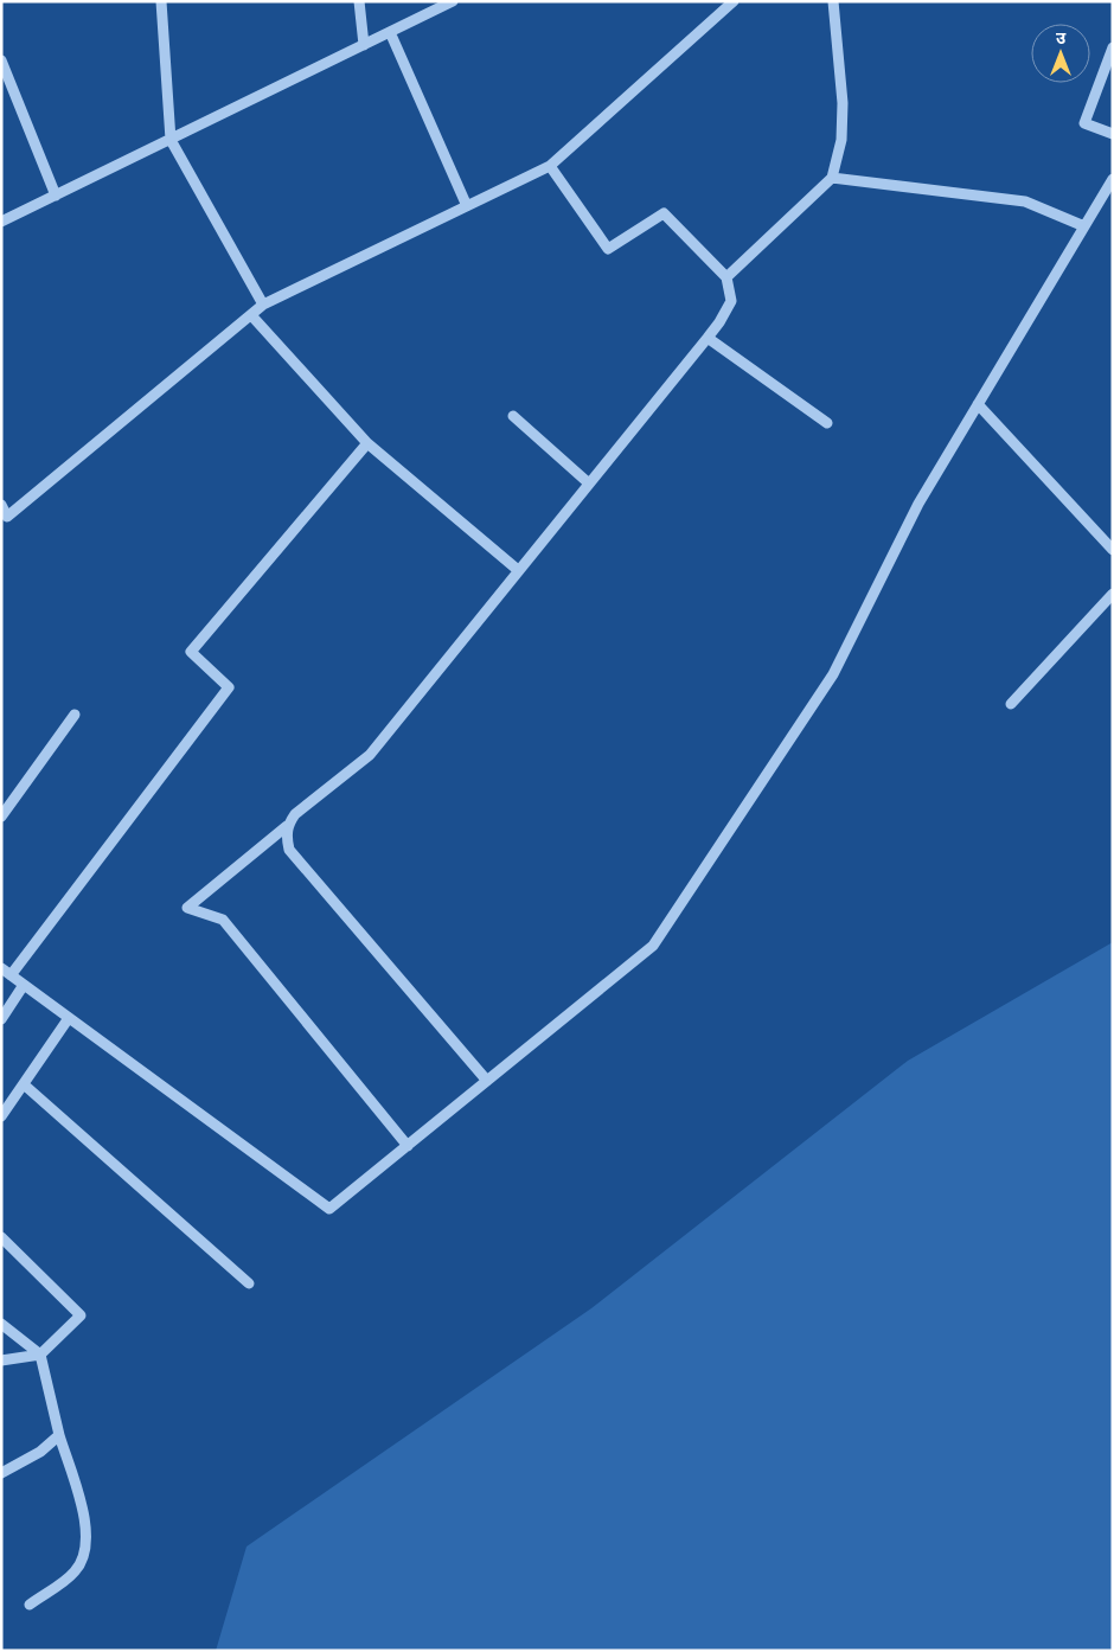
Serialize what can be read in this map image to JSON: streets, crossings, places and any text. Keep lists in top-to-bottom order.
{
  "north": "top"
}
